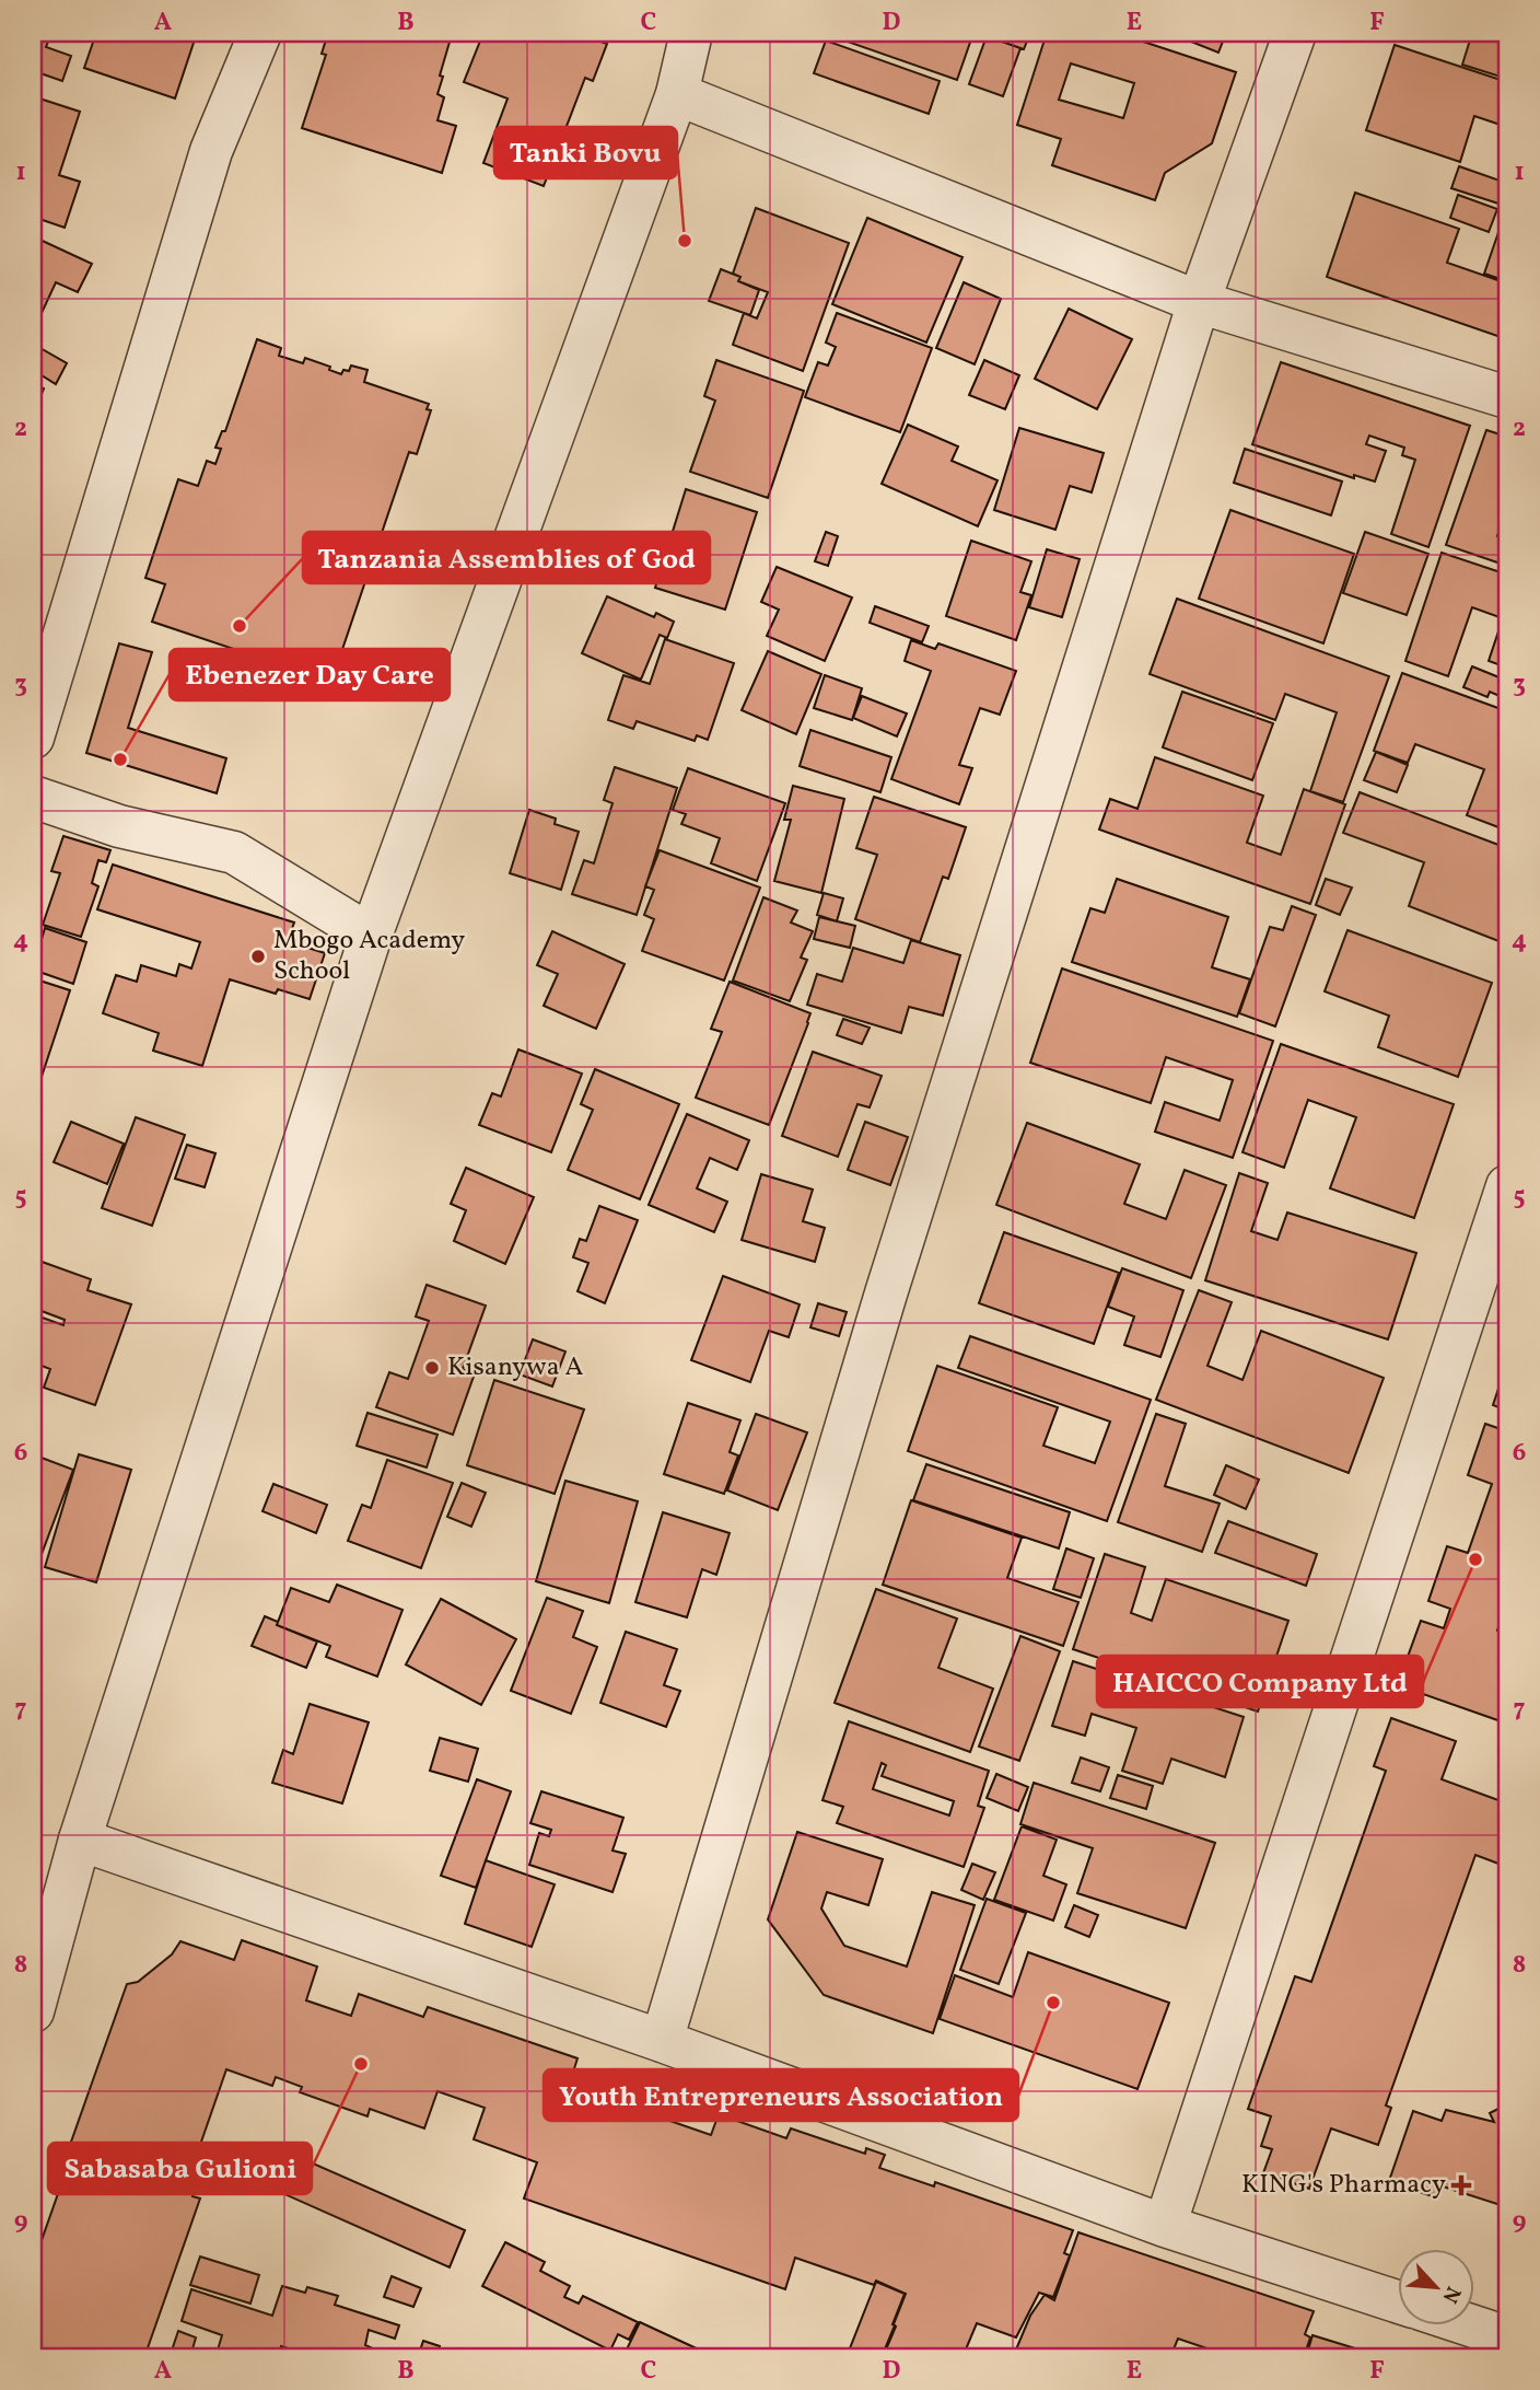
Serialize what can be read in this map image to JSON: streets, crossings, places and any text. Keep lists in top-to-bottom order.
{
  "places": {
    "other": [
      "Tanki Bovu",
      "Tanzania Assemblies of God",
      "Ebenezer Day Care",
      "Mbogo Academy School",
      "Kisanywa A",
      "HAICCO Company Ltd",
      "Youth Entrepreneurs Association",
      "Sabasaba Gulioni"
    ],
    "health": ["KING's Pharmacy"]
  },
  "north": "bottom right",
  "grid": {
    "columns": [
      "A",
      "B",
      "C",
      "D",
      "E",
      "F"
    ],
    "rows": [
      "1",
      "2",
      "3",
      "4",
      "5",
      "6",
      "7",
      "8",
      "9"
    ]
  }
}
